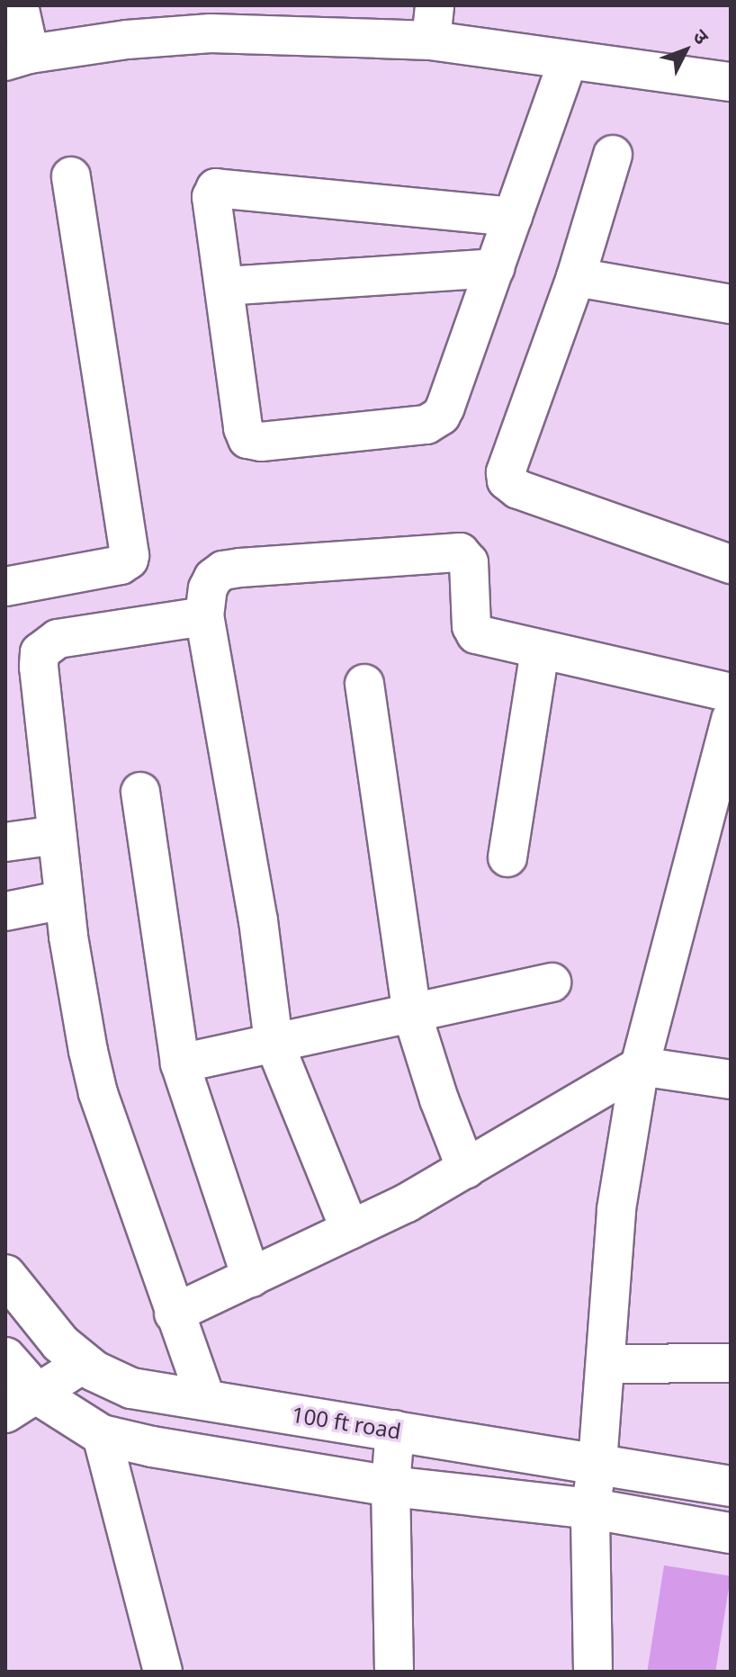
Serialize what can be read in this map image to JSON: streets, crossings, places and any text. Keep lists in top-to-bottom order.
{
  "streets": {
    "main road": ["100 ft road"]
  },
  "north": "top right"
}
